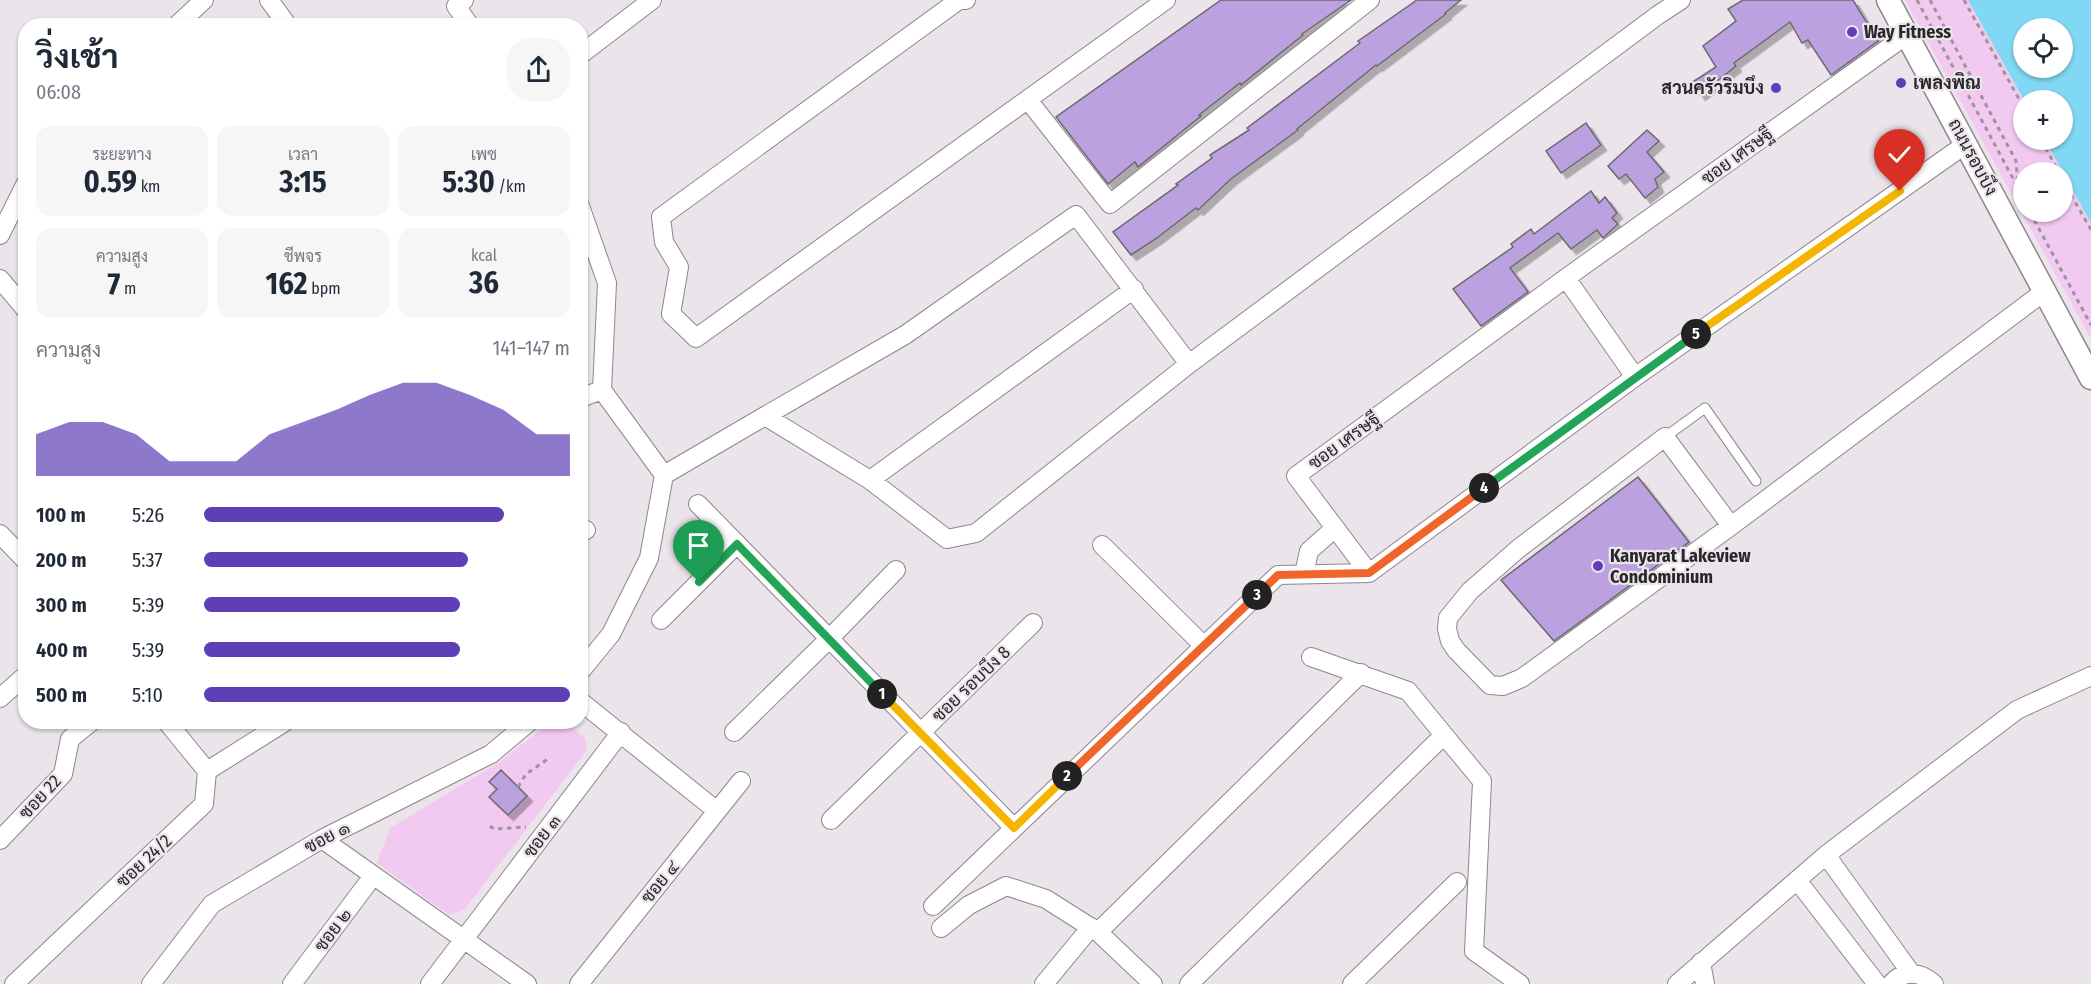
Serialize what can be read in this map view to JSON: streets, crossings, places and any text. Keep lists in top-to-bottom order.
{
  "streets": {
    "street": [
      "ซอย เศรษฐี",
      "ถนนรอบบึง",
      "ซอย รอบบึง 8",
      "ซอย 22",
      "ซอย ๓",
      "ซอย ๑",
      "ซอย 24/2",
      "ซอย ๔",
      "ซอย ๒"
    ]
  },
  "crossings": [
    ["ซอย เศรษฐี", "ถนนรอบบึง"]
  ],
  "places": [
    "Way Fitness",
    "เพลงพิณ",
    "สวนครัวริมบึง",
    "Kanyarat Lakeview Condominium"
  ],
  "page": {
    "map_buttons": ["+", "−"],
    "heading": ["วิ่งเช้า", "06:08"],
    "stats": [
      ["ระยะทาง", "0.59 km"],
      ["เวลา", "3:15"],
      ["เพซ", "5:30 /km"],
      ["ความสูง", "7 m"],
      ["ชีพจร", "162 bpm"],
      ["kcal", "36"]
    ],
    "pins": [
      "5",
      "4",
      "3",
      "1",
      "2"
    ],
    "chart": ["ความสูง", "141–147 m"],
    "list": [
      {
        "name": "100 m",
        "note": "5:26"
      },
      {
        "name": "200 m",
        "note": "5:37"
      },
      {
        "name": "300 m",
        "note": "5:39"
      },
      {
        "name": "400 m",
        "note": "5:39"
      },
      {
        "name": "500 m",
        "note": "5:10"
      }
    ]
  }
}
